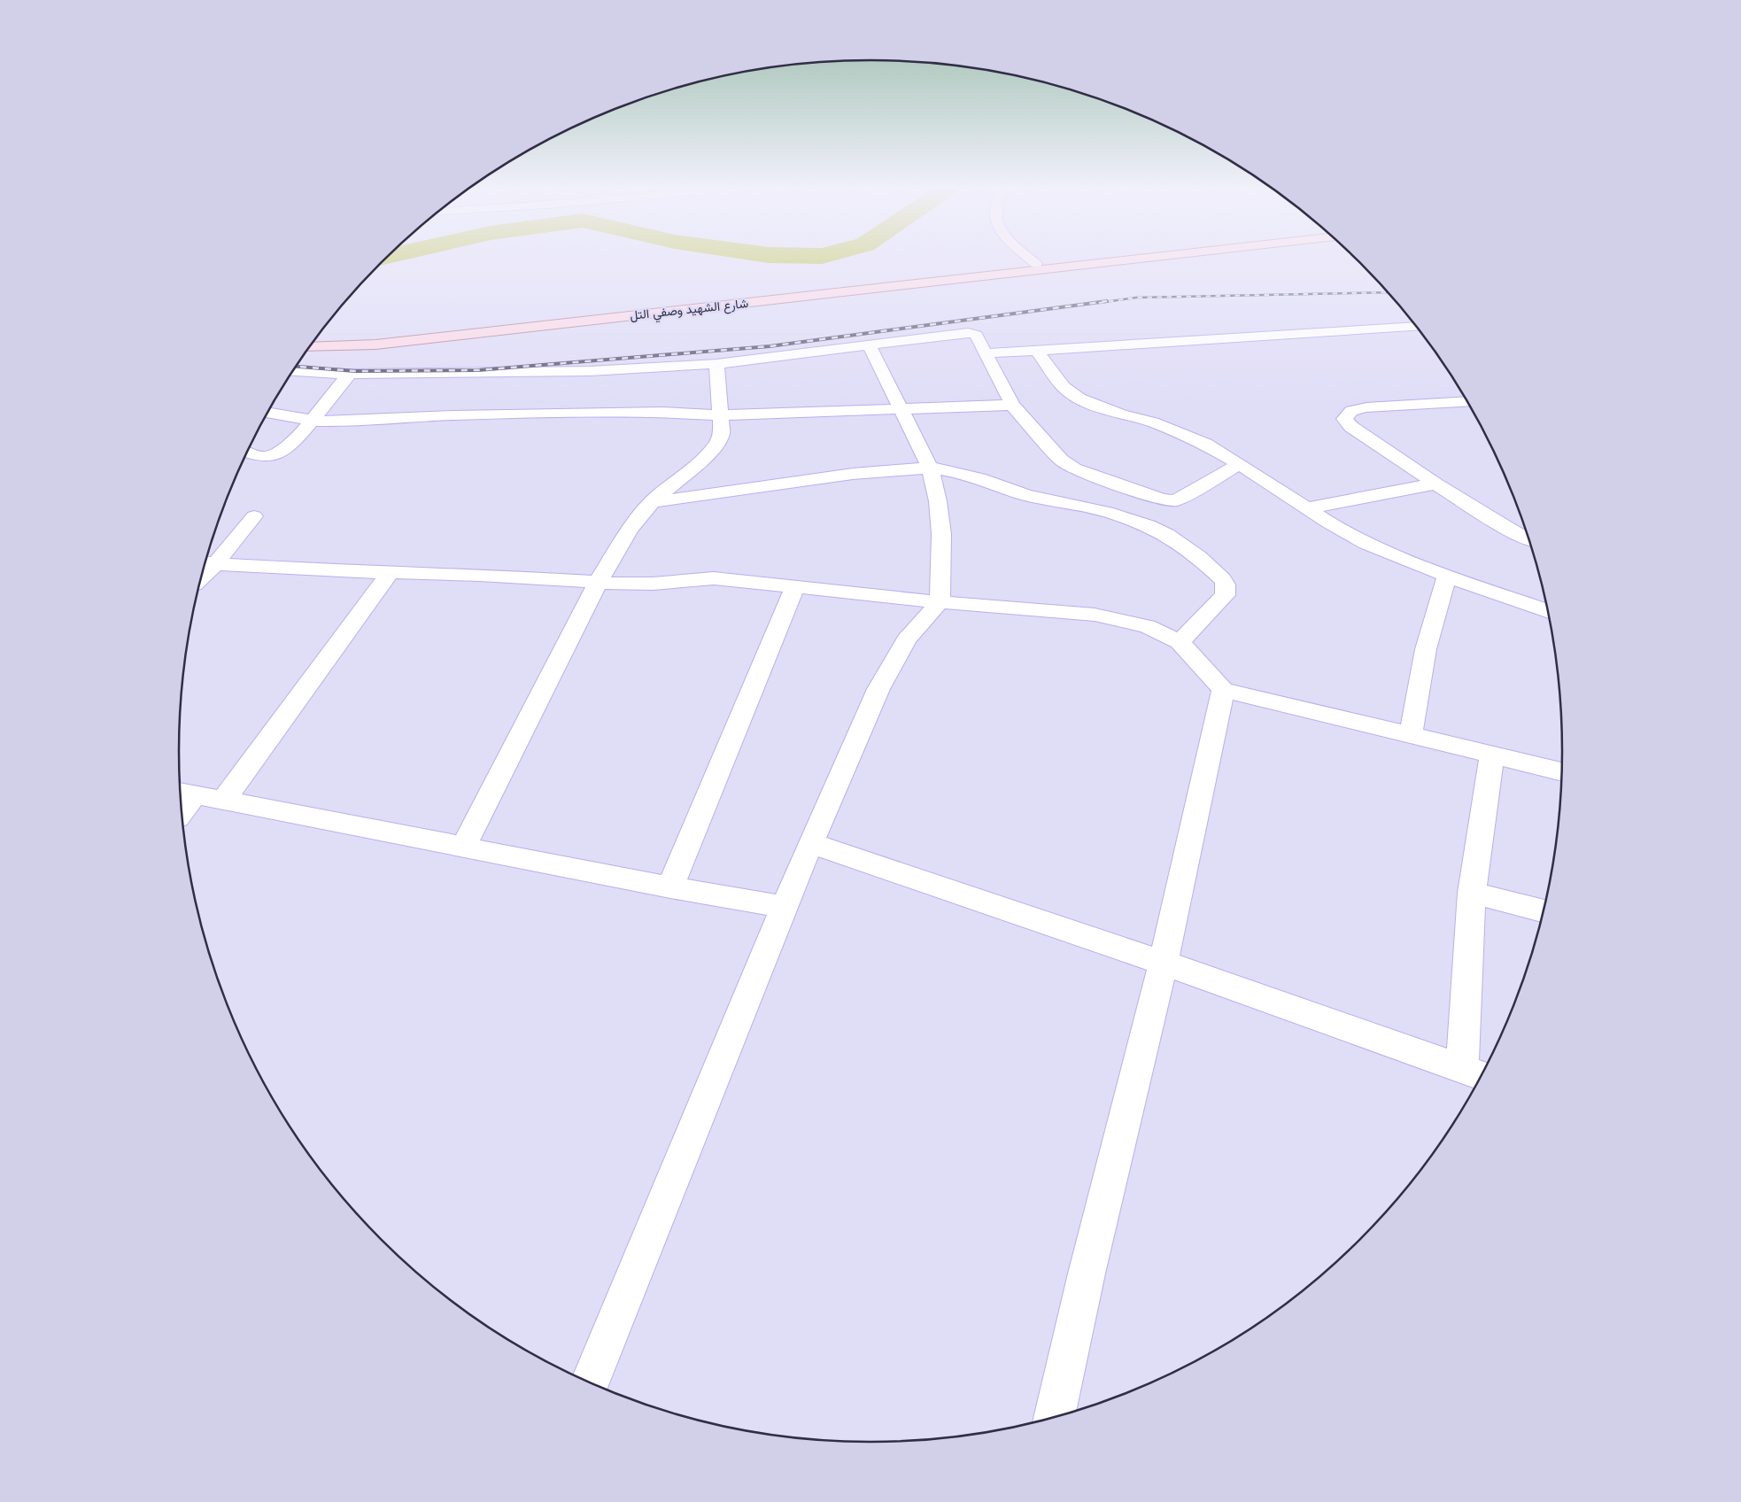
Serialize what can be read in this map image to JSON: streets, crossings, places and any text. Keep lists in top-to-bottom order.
{
  "streets": {
    "main road": ["شارع الشهيد وصفي التل"]
  }
}
